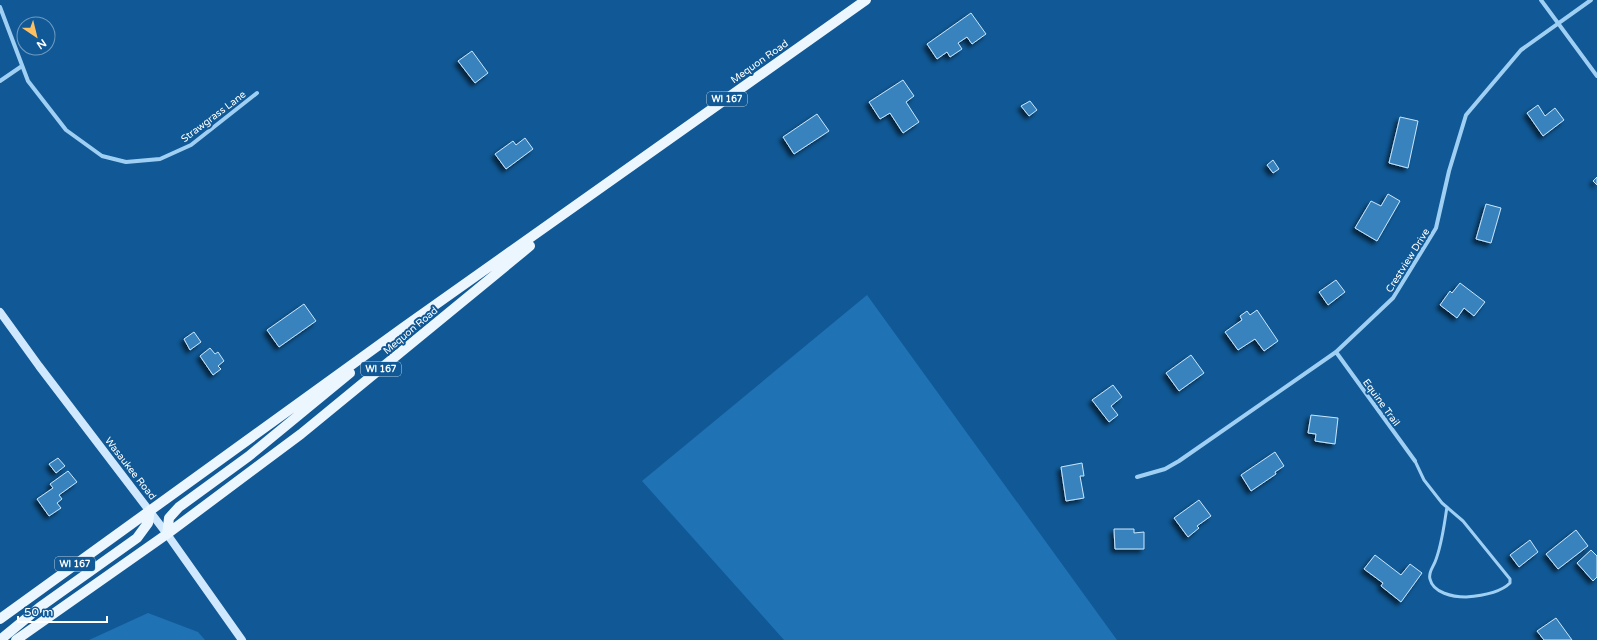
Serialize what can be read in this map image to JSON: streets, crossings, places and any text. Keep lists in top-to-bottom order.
{
  "streets": {
    "main road": ["Mequon Road", "WI 167"],
    "street": [
      "Strawgrass Lane",
      "Crestview Drive",
      "Equine Trail",
      "Wasaukee Road"
    ]
  },
  "crossings": [
    ["Mequon Road", "WI 167"],
    ["Mequon Road", "Wasaukee Road"],
    ["WI 167", "Wasaukee Road"],
    ["Crestview Drive", "Equine Trail"]
  ],
  "scale_bar": "50 m",
  "north": "bottom right"
}
